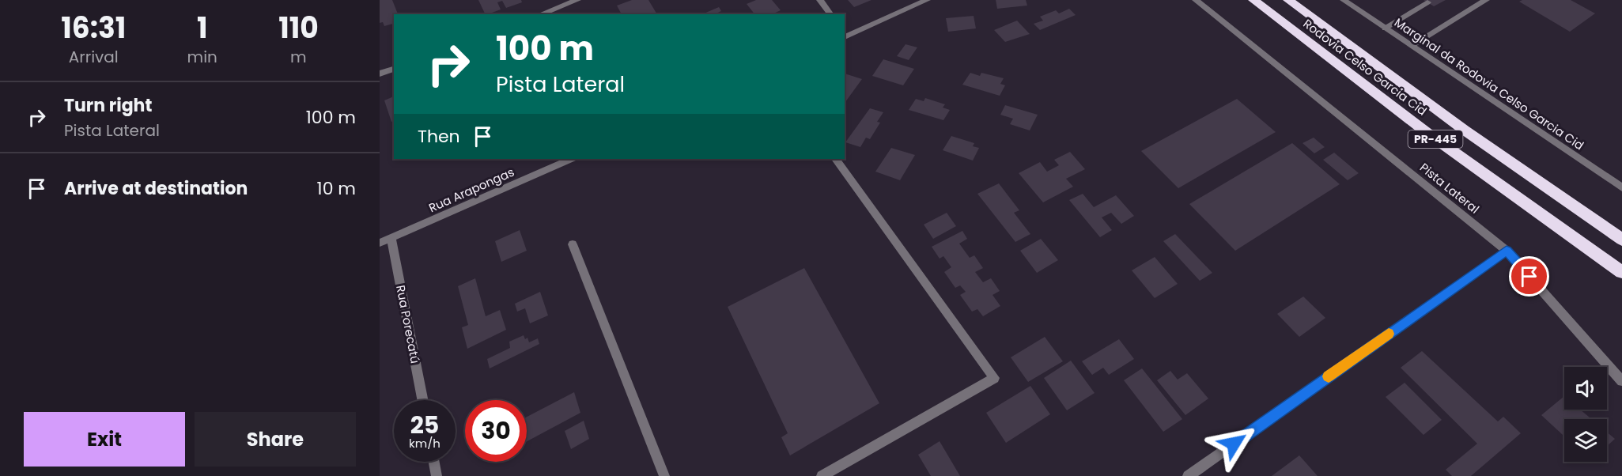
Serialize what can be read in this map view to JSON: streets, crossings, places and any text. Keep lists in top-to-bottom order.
{
  "streets": {
    "highway": ["Rodovia Celso Garcia Cid", "PR-445"],
    "street": [
      "Marginal da Rodovia Celso Garcia Cid",
      "Pista Lateral",
      "Rua Arapongas",
      "Rua Porecatú"
    ]
  },
  "crossings": [
    ["Rua Arapongas", "Rua Porecatú"]
  ],
  "page": {
    "eta": [
      "16:31",
      "Arrival",
      "1",
      "min",
      "110",
      "m"
    ],
    "turn": ["100 m", "Pista Lateral"],
    "list": [
      {
        "name": "Turn right",
        "note": "Pista Lateral",
        "value": "100 m"
      },
      {
        "name": "Arrive at destination",
        "value": "10 m"
      }
    ],
    "then": "Then",
    "speed": "25 km/h",
    "limit": "30",
    "buttons": ["Exit", "Share"]
  }
}
